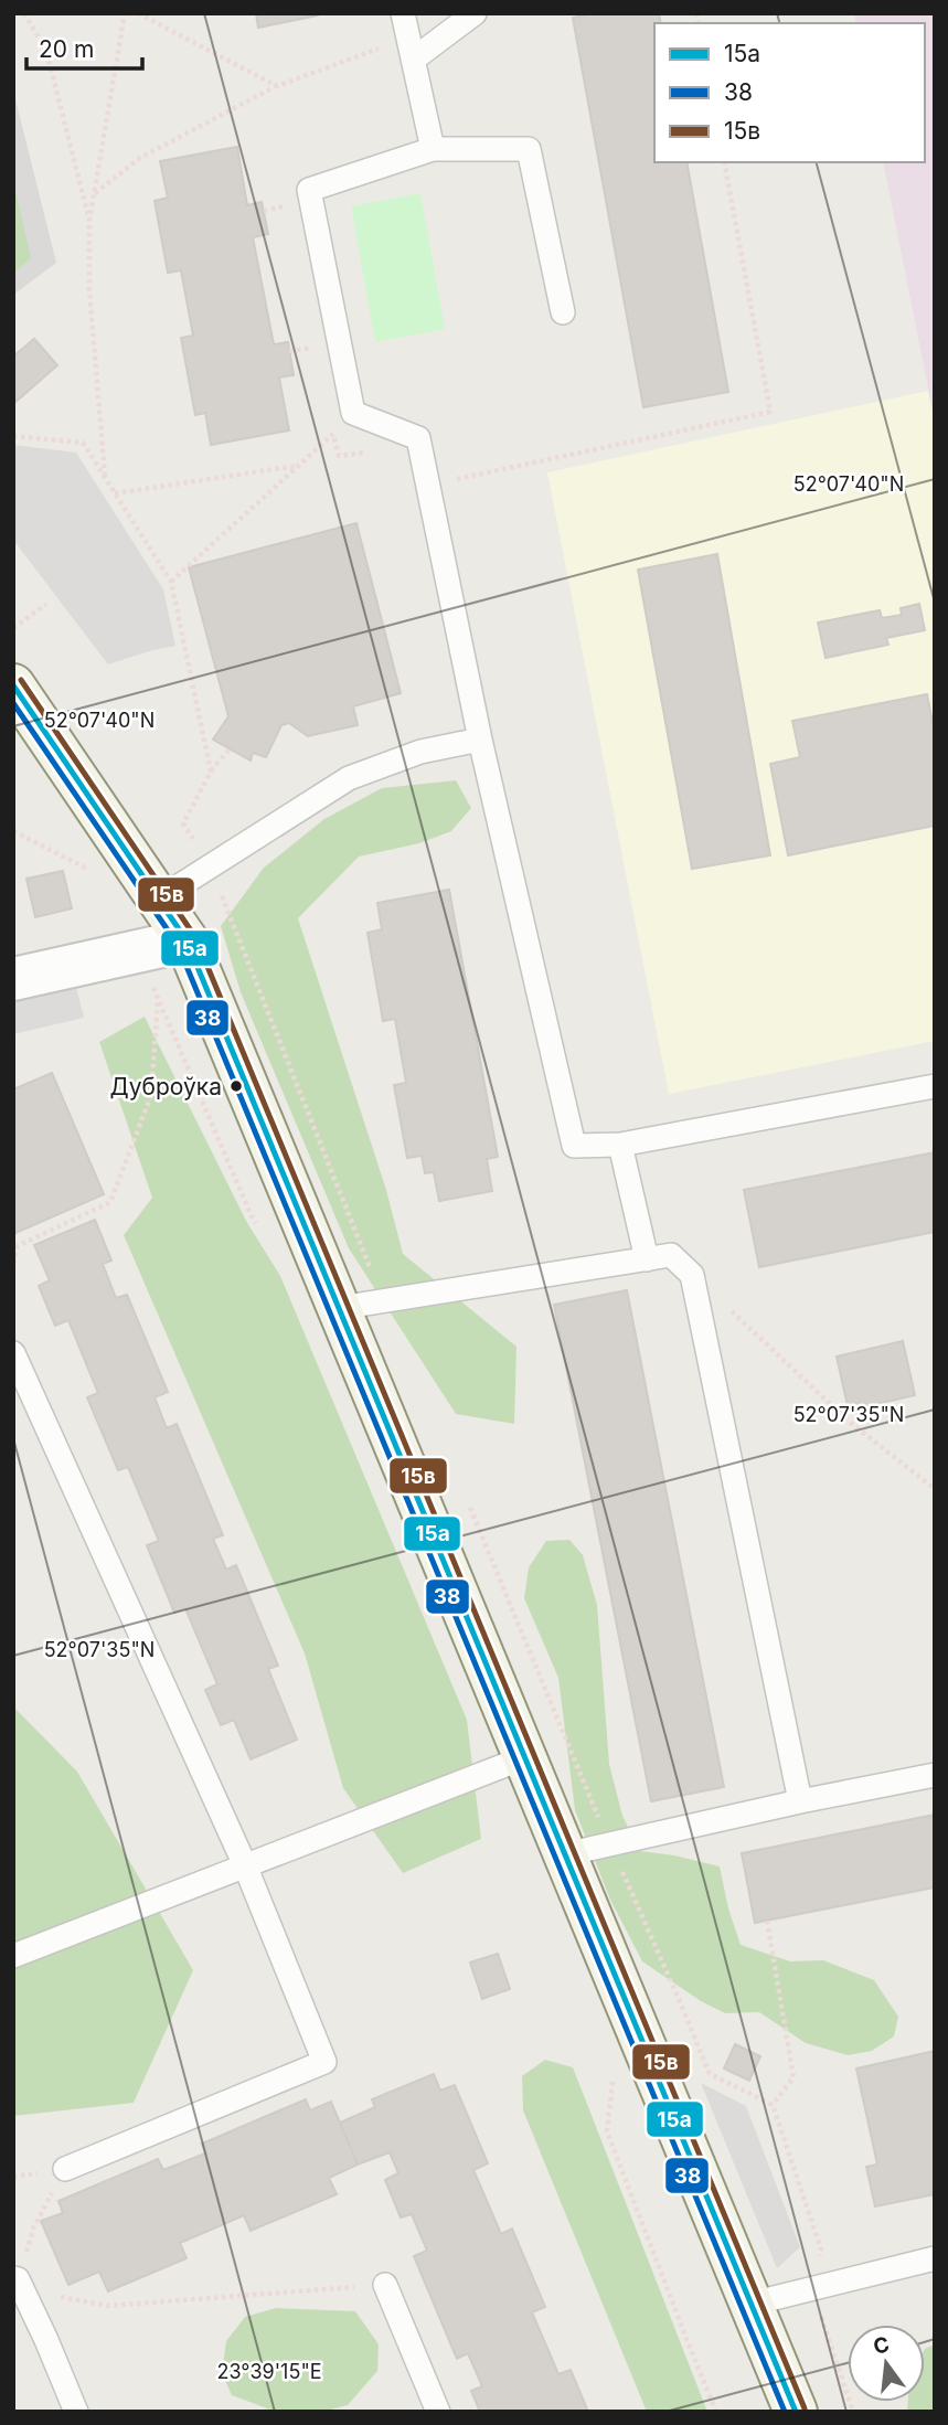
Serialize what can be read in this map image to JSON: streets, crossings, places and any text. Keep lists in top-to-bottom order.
{
  "places": ["Дуброўка"],
  "lines": ["transit line 15в", "transit line 15а", "transit line 38"],
  "legend": ["15а", "38", "15в"],
  "scale_bar": "20 m",
  "north": "top",
  "coordinates": ["52°07'40\"N", "52°07'35\"N", "23°39'15\"E"]
}
